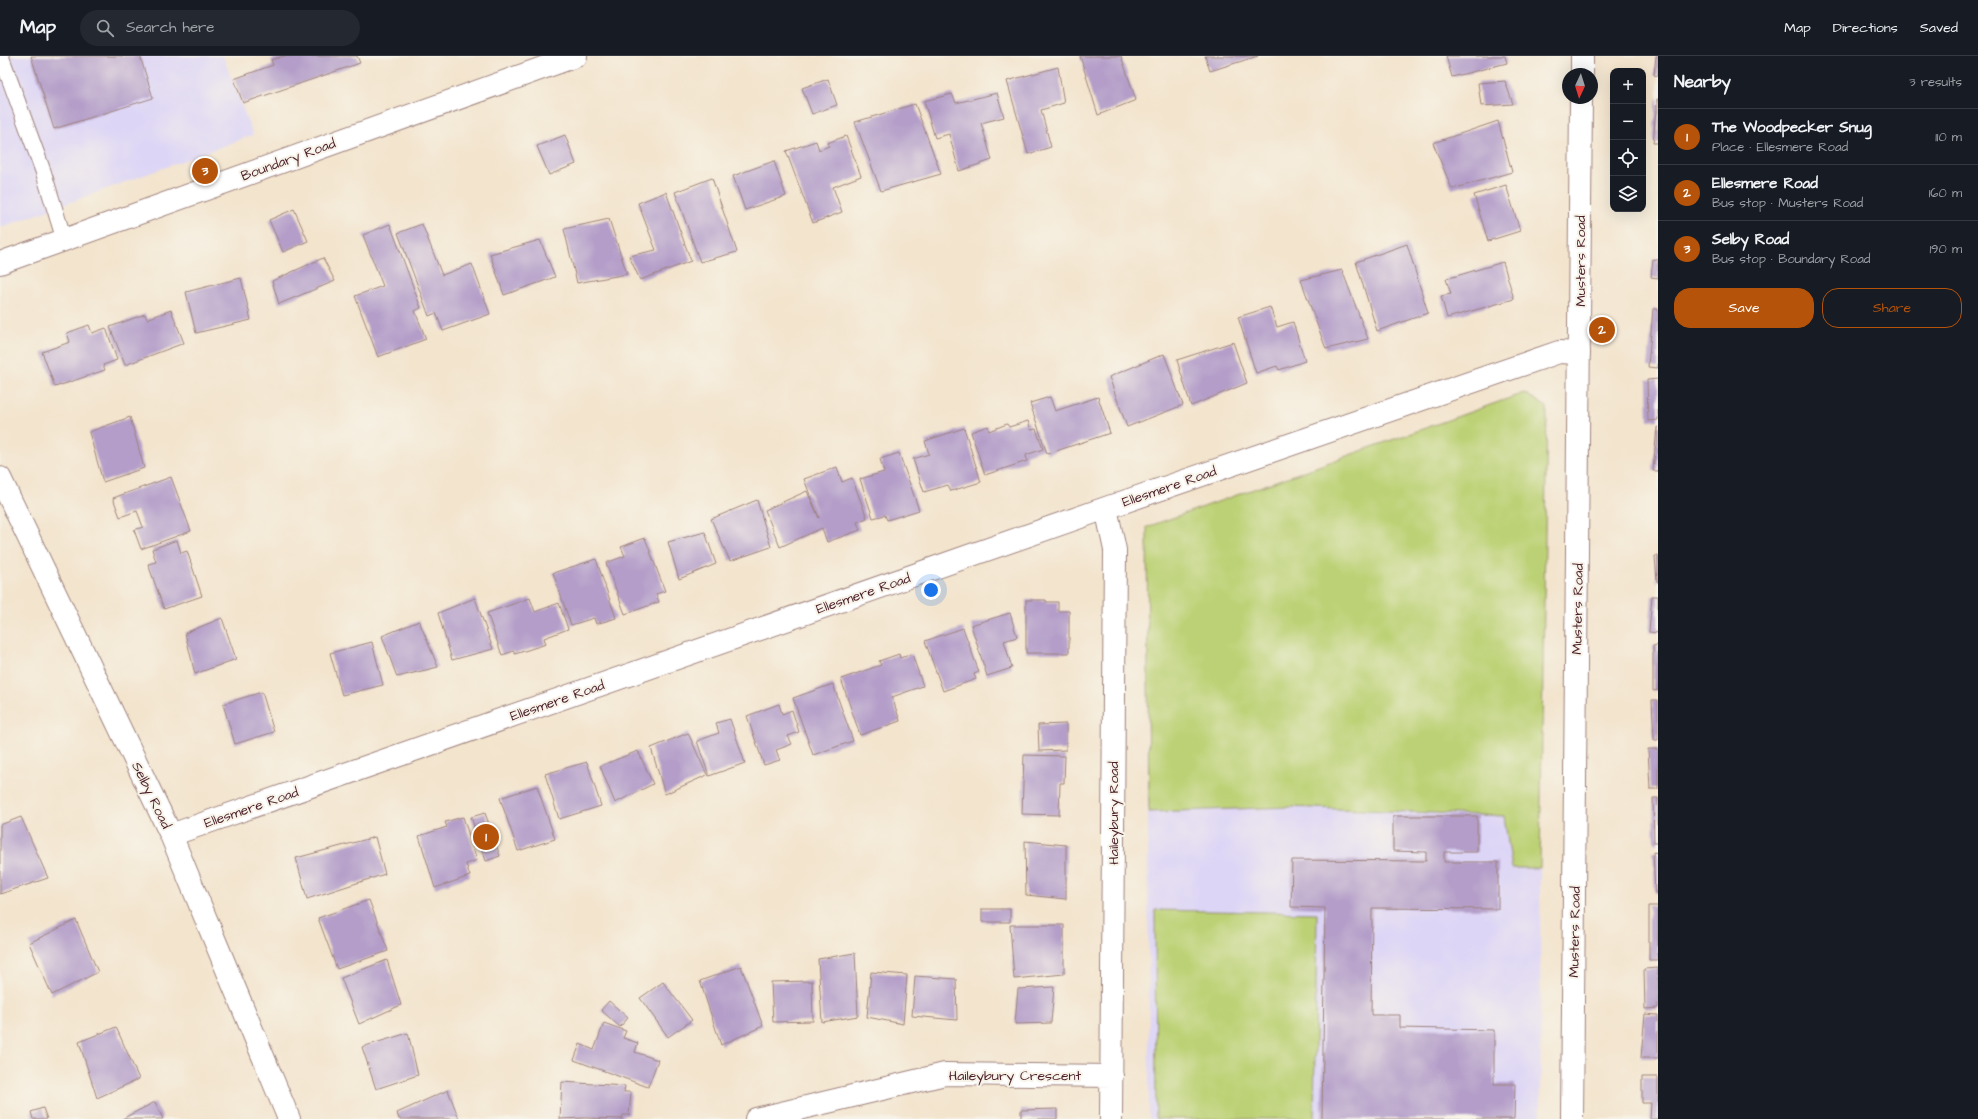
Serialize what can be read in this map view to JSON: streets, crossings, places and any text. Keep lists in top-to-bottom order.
{
  "streets": {
    "street": [
      "Boundary Road",
      "Musters Road",
      "Ellesmere Road",
      "Selby Road",
      "Haileybury Road",
      "Haileybury Crescent"
    ]
  },
  "crossings": [
    ["Musters Road", "Ellesmere Road"],
    ["Ellesmere Road", "Selby Road"],
    ["Ellesmere Road", "Haileybury Road"],
    ["Haileybury Road", "Haileybury Crescent"]
  ],
  "north": "bottom",
  "page": {
    "header": "Map",
    "search": "Search here",
    "nav": ["Map", "Directions", "Saved"],
    "heading": ["Nearby", "3 results"],
    "map_buttons": ["+", "−"],
    "list": [
      {
        "mark": "1",
        "name": "The Woodpecker Snug",
        "note": "Place · Ellesmere Road",
        "value": "110 m"
      },
      {
        "mark": "2",
        "name": "Ellesmere Road",
        "note": "Bus stop · Musters Road",
        "value": "160 m"
      },
      {
        "mark": "3",
        "name": "Selby Road",
        "note": "Bus stop · Boundary Road",
        "value": "190 m"
      }
    ],
    "pins": ["3", "2", "1"],
    "buttons": ["Save", "Share"]
  }
}
